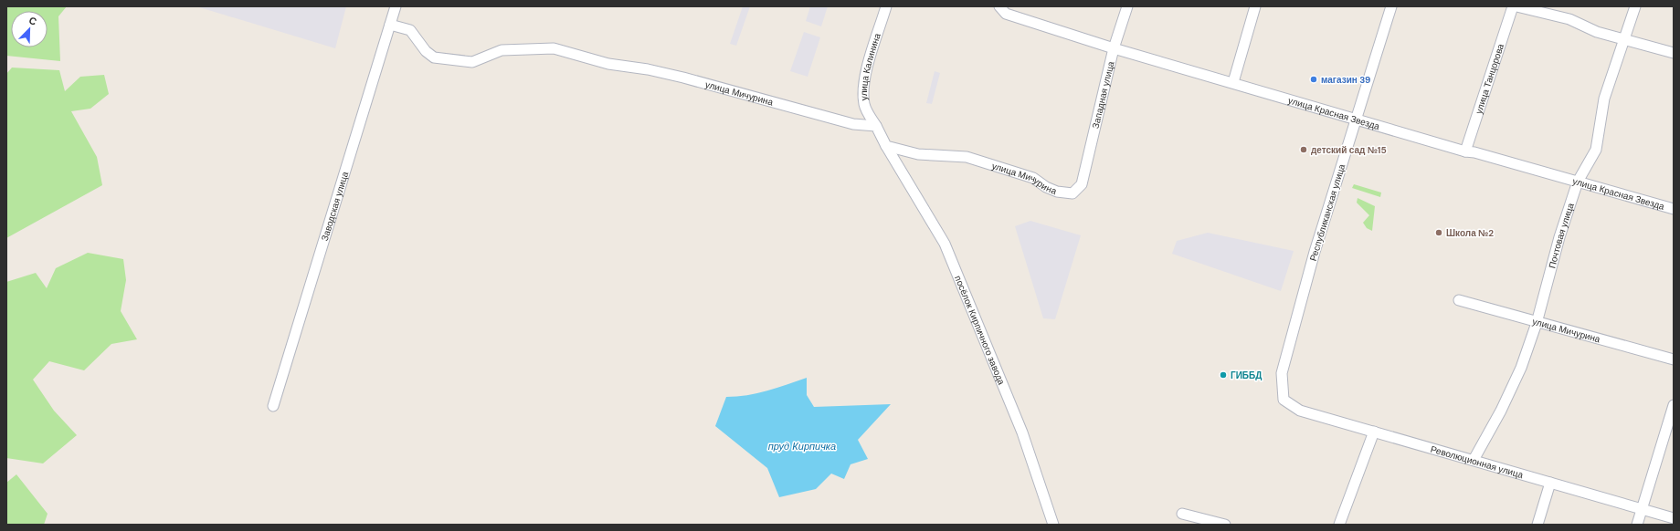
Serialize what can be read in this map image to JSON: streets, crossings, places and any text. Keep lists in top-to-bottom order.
{
  "streets": {
    "street": [
      "улица Калинина",
      "улица Танцорова",
      "улица Мичурина",
      "Западная улица",
      "улица Красная Звезда",
      "Заводская улица",
      "Республиканская улица",
      "Почтовая улица",
      "посёлок Кирпичного завода",
      "Революционная улица"
    ]
  },
  "crossings": [
    ["улица Калинина", "улица Мичурина"],
    ["улица Танцорова", "улица Красная Звезда"],
    ["улица Мичурина", "Западная улица"],
    ["улица Мичурина", "Заводская улица"],
    ["улица Мичурина", "Почтовая улица"],
    ["улица Мичурина", "посёлок Кирпичного завода"],
    ["Западная улица", "улица Красная Звезда"],
    ["улица Красная Звезда", "Республиканская улица"],
    ["улица Красная Звезда", "Почтовая улица"],
    ["Республиканская улица", "Революционная улица"],
    ["Почтовая улица", "Революционная улица"]
  ],
  "water": ["пруд Кирпичка"],
  "places": [
    "магазин 39",
    "детский сад №15",
    "Школа №2",
    "ГИББД"
  ],
  "north": "top right"
}
